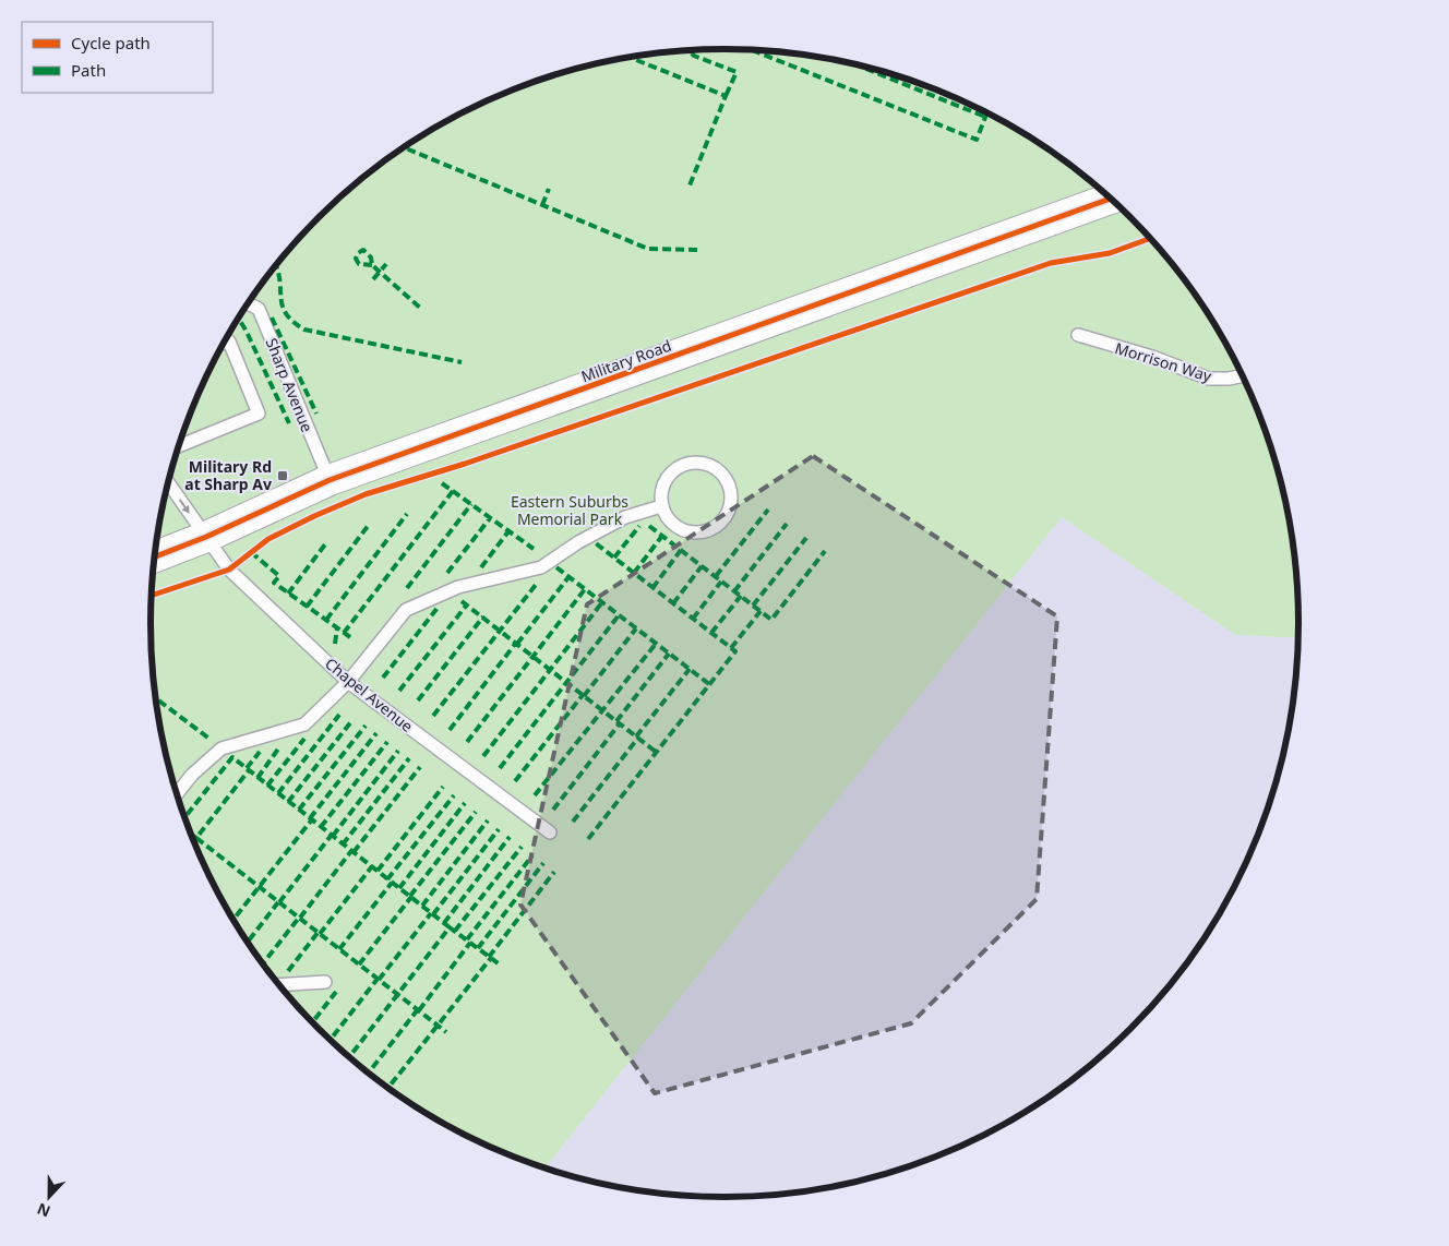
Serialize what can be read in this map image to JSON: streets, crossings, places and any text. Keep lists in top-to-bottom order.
{
  "streets": {
    "street": ["Military Road"],
    "lane": ["Morrison Way", "Sharp Avenue", "Chapel Avenue"]
  },
  "crossings": [
    ["Military Road", "Sharp Avenue"],
    ["Military Road", "Chapel Avenue"]
  ],
  "parks": ["Eastern Suburbs Memorial Park"],
  "places": {
    "transit": ["Military Rd at Sharp Av"]
  },
  "legend": ["Cycle path", "Path"],
  "north": "bottom"
}
